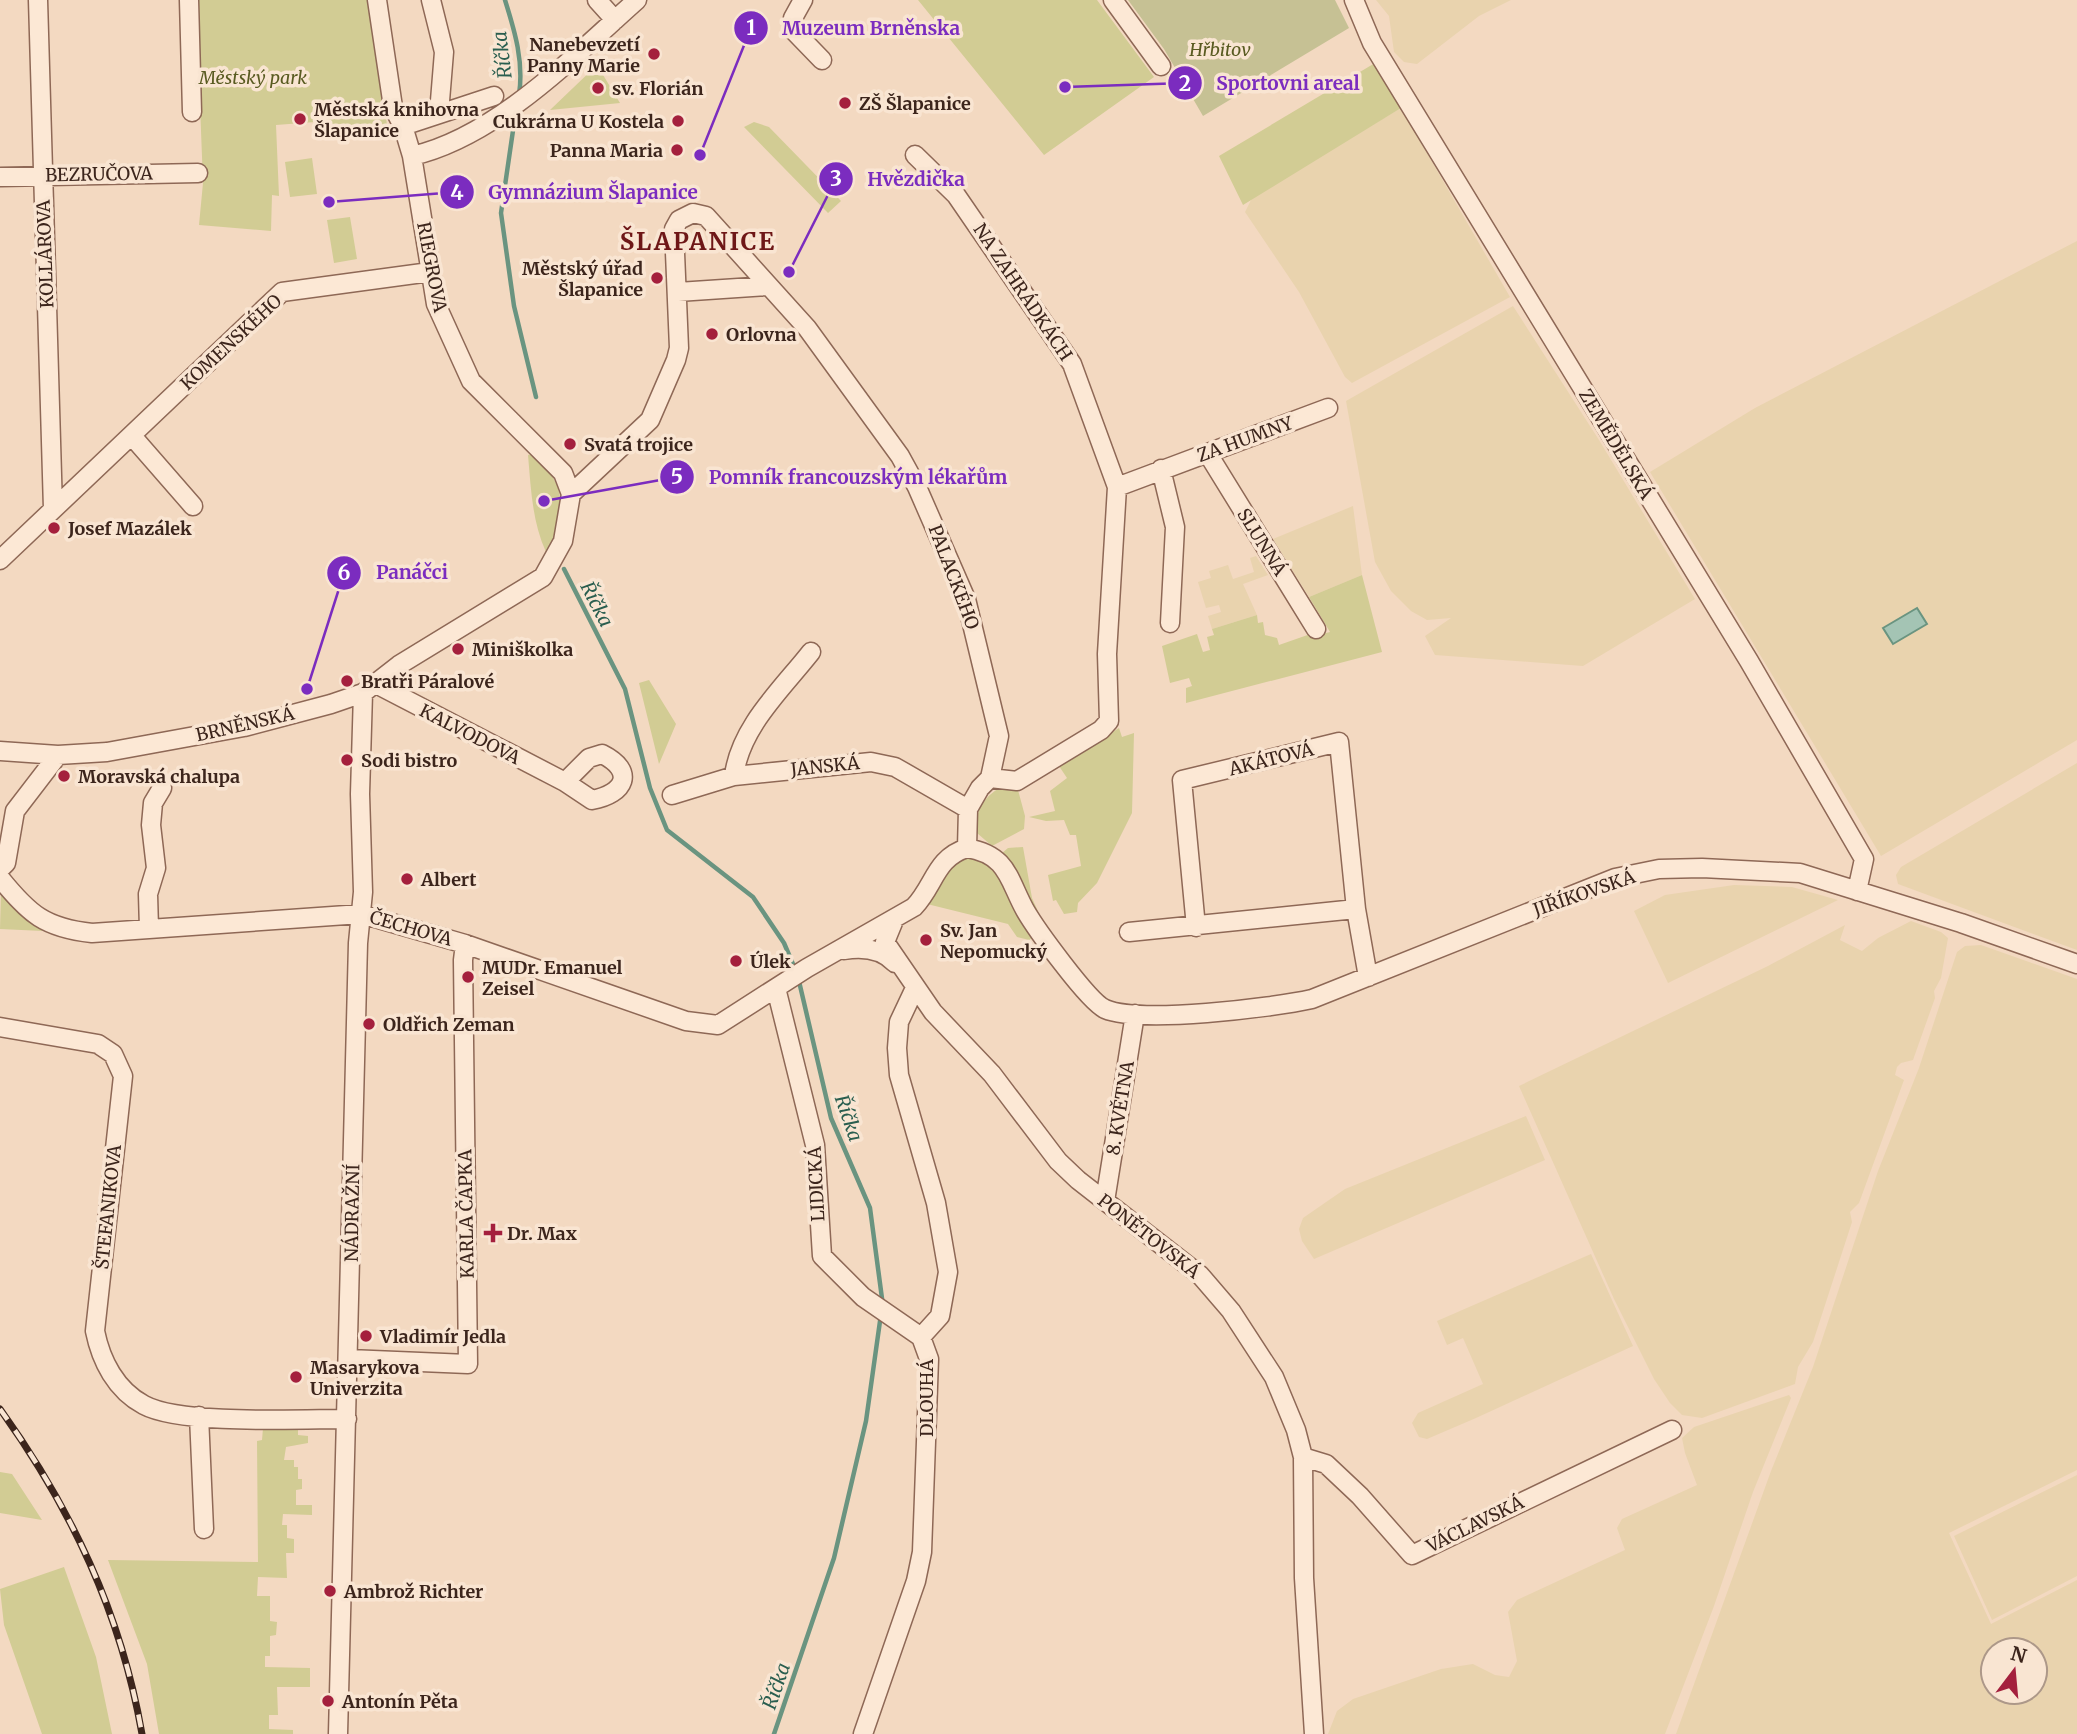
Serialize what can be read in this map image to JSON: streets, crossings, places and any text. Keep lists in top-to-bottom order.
{
  "streets": {
    "street": [
      "BEZRUČOVA",
      "KOLLÁROVA",
      "RIEGROVA",
      "NA ZAHRÁDKÁCH",
      "KOMENSKÉHO",
      "ZA HUMNY",
      "ZEMĚDĚLSKÁ",
      "SLUNNÁ",
      "PALACKÉHO",
      "BRNĚNSKÁ",
      "KALVODOVA",
      "AKÁTOVÁ",
      "JANSKÁ",
      "JIŘÍKOVSKÁ",
      "ČECHOVA",
      "8. KVĚTNA",
      "LIDICKÁ",
      "ŠTEFANIKOVA",
      "NÁDRAŽNÍ",
      "KARLA ČAPKA",
      "PONĚTOVSKÁ",
      "DLOUHÁ",
      "VÁCLAVSKÁ"
    ]
  },
  "crossings": [
    ["BEZRUČOVA", "KOLLÁROVA"],
    ["KOLLÁROVA", "KOMENSKÉHO"],
    ["RIEGROVA", "KOMENSKÉHO"],
    ["RIEGROVA", "BRNĚNSKÁ"],
    ["NA ZAHRÁDKÁCH", "PALACKÉHO"],
    ["ZA HUMNY", "SLUNNÁ"],
    ["ZEMĚDĚLSKÁ", "JIŘÍKOVSKÁ"],
    ["BRNĚNSKÁ", "KALVODOVA"],
    ["BRNĚNSKÁ", "NÁDRAŽNÍ"],
    ["KALVODOVA", "NÁDRAŽNÍ"],
    ["AKÁTOVÁ", "JIŘÍKOVSKÁ"],
    ["JIŘÍKOVSKÁ", "ČECHOVA"],
    ["JIŘÍKOVSKÁ", "8. KVĚTNA"],
    ["ČECHOVA", "LIDICKÁ"],
    ["ČECHOVA", "NÁDRAŽNÍ"],
    ["ČECHOVA", "KARLA ČAPKA"],
    ["8. KVĚTNA", "PONĚTOVSKÁ"],
    ["LIDICKÁ", "DLOUHÁ"],
    ["ŠTEFANIKOVA", "NÁDRAŽNÍ"],
    ["NÁDRAŽNÍ", "KARLA ČAPKA"],
    ["PONĚTOVSKÁ", "DLOUHÁ"],
    ["PONĚTOVSKÁ", "VÁCLAVSKÁ"]
  ],
  "districts": ["ŠLAPANICE"],
  "water": ["Říčka"],
  "parks": ["Hřbitov", "Městský park"],
  "places": {
    "other": [
      "Nanebevzetí Panny Marie",
      "Sportovni areal",
      "sv. Florián",
      "ZŠ Šlapanice",
      "Městská knihovna Šlapanice",
      "Cukrárna U Kostela",
      "Panna Maria",
      "Muzeum Brněnska",
      "Gymnázium Šlapanice",
      "Hvězdička",
      "Městský úřad Šlapanice",
      "Orlovna",
      "Svatá trojice",
      "Pomník francouzským lékařům",
      "Josef Mazálek",
      "Miniškolka",
      "Bratři Páralové",
      "Panáčci",
      "Sodi bistro",
      "Moravská chalupa",
      "Albert",
      "Sv. Jan Nepomucký",
      "Úlek",
      "MUDr. Emanuel Zeisel",
      "Oldřich Zeman",
      "Vladimír Jedla",
      "Masarykova Univerzita",
      "Ambrož Richter",
      "Antonín Pěta"
    ],
    "health": ["Dr. Max"]
  },
  "north": "top"
}
